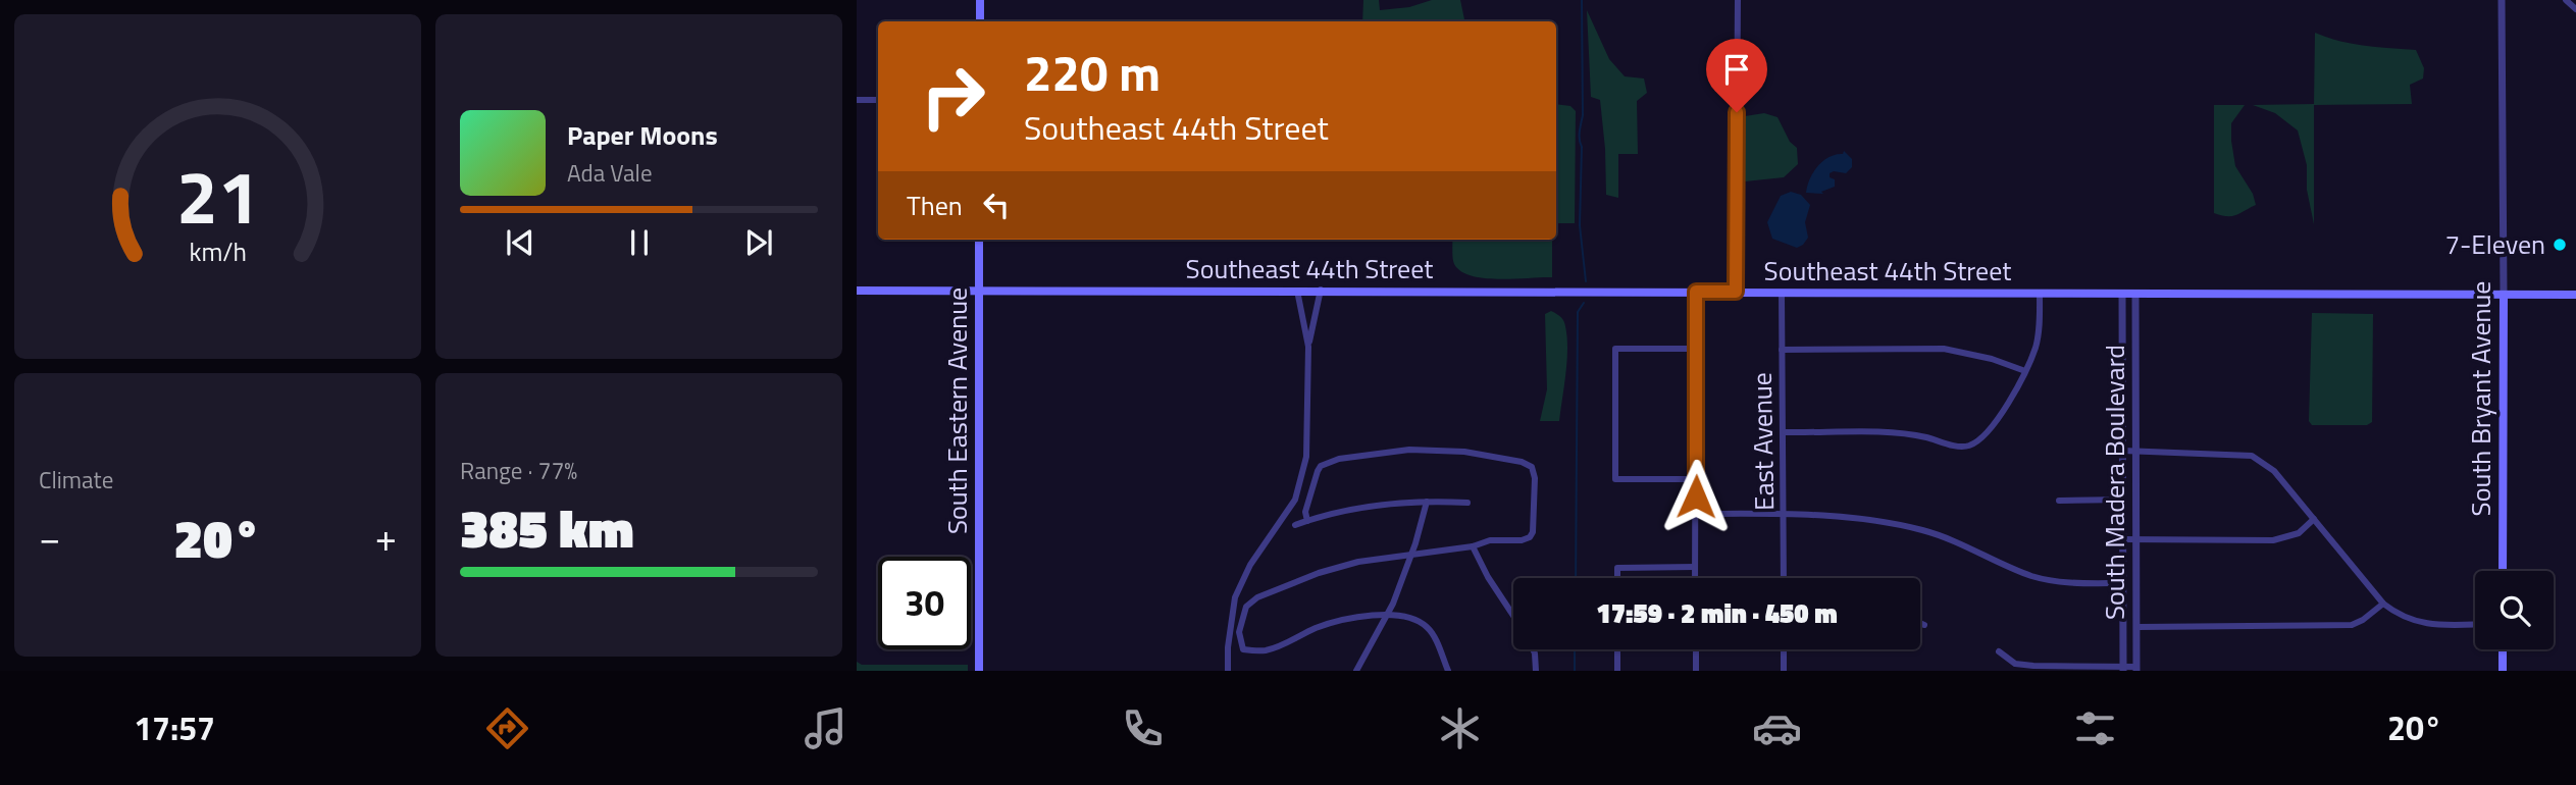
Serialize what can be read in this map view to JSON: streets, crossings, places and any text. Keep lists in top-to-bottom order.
{
  "streets": {
    "main road": ["Southeast 44th Street", "South Bryant Avenue", "South Eastern Avenue"],
    "street": ["East Avenue", "South Madera Boulevard"]
  },
  "crossings": [
    ["Southeast 44th Street", "South Bryant Avenue"],
    ["Southeast 44th Street", "South Eastern Avenue"],
    ["Southeast 44th Street", "East Avenue"],
    ["Southeast 44th Street", "South Madera Boulevard"]
  ],
  "places": ["7-Eleven"],
  "page": {
    "turn": ["220 m", "Southeast 44th Street"],
    "song": ["Paper Moons", "Ada Vale"],
    "then": "Then",
    "tile": [
      "Climate",
      ["Range · 77%", "385 km"]
    ],
    "heat": ["−", "20°", "+"],
    "limit": "30",
    "trip": "17:59 · 2 min · 450 m",
    "tabs": ["17:57", "20°"],
    "gauge": ["21", "km/h"]
  }
}
